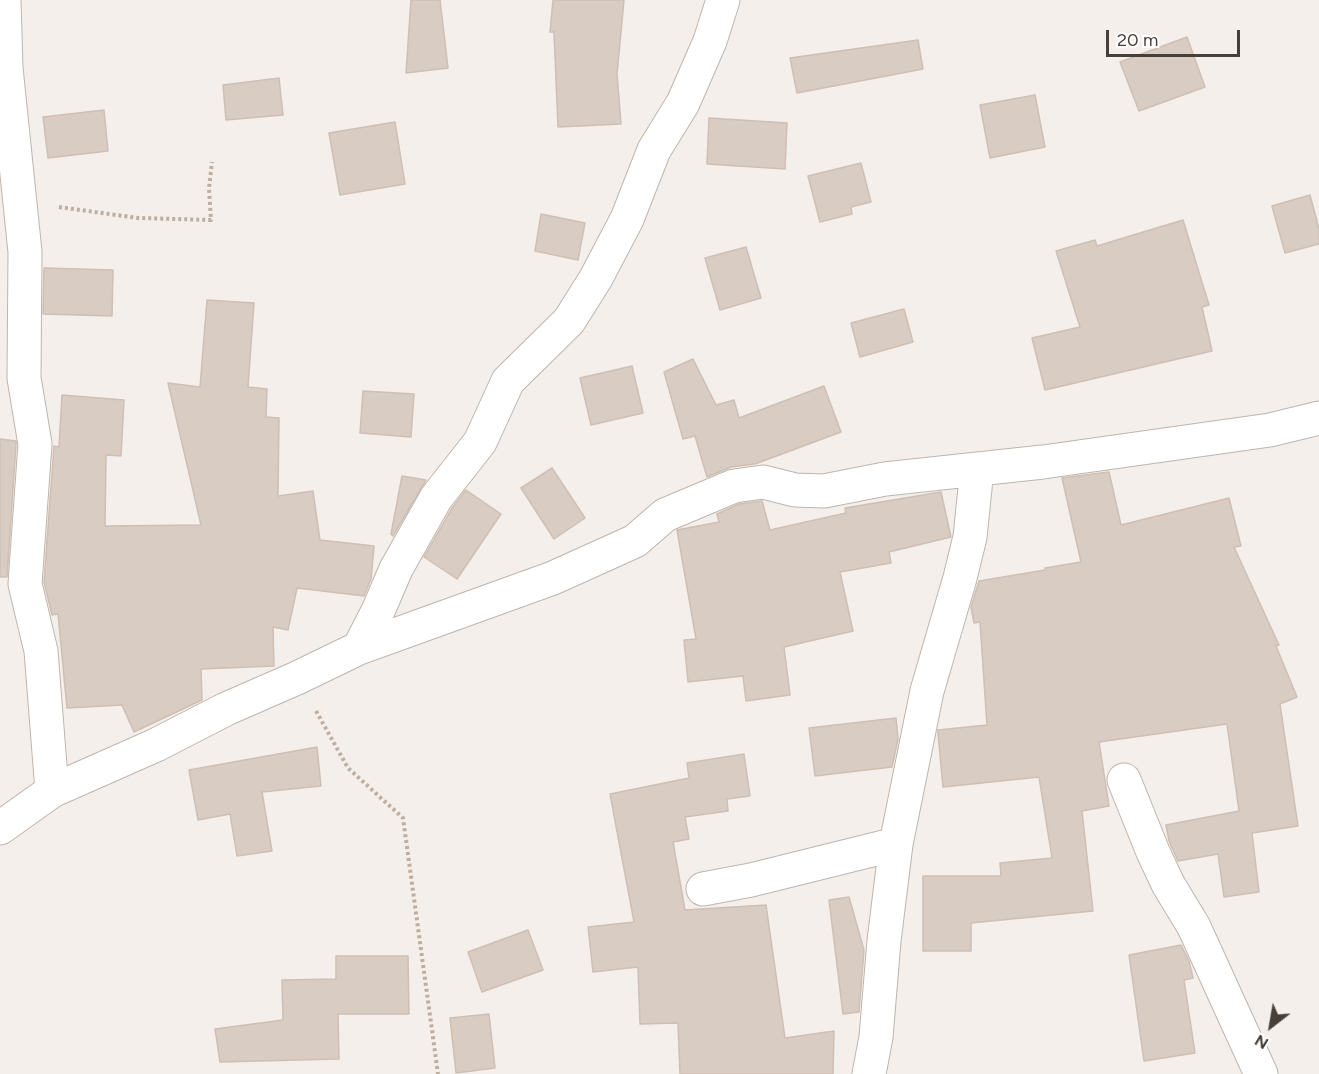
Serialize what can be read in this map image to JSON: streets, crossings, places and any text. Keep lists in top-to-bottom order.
{
  "scale_bar": "20 m",
  "north": "bottom left"
}
